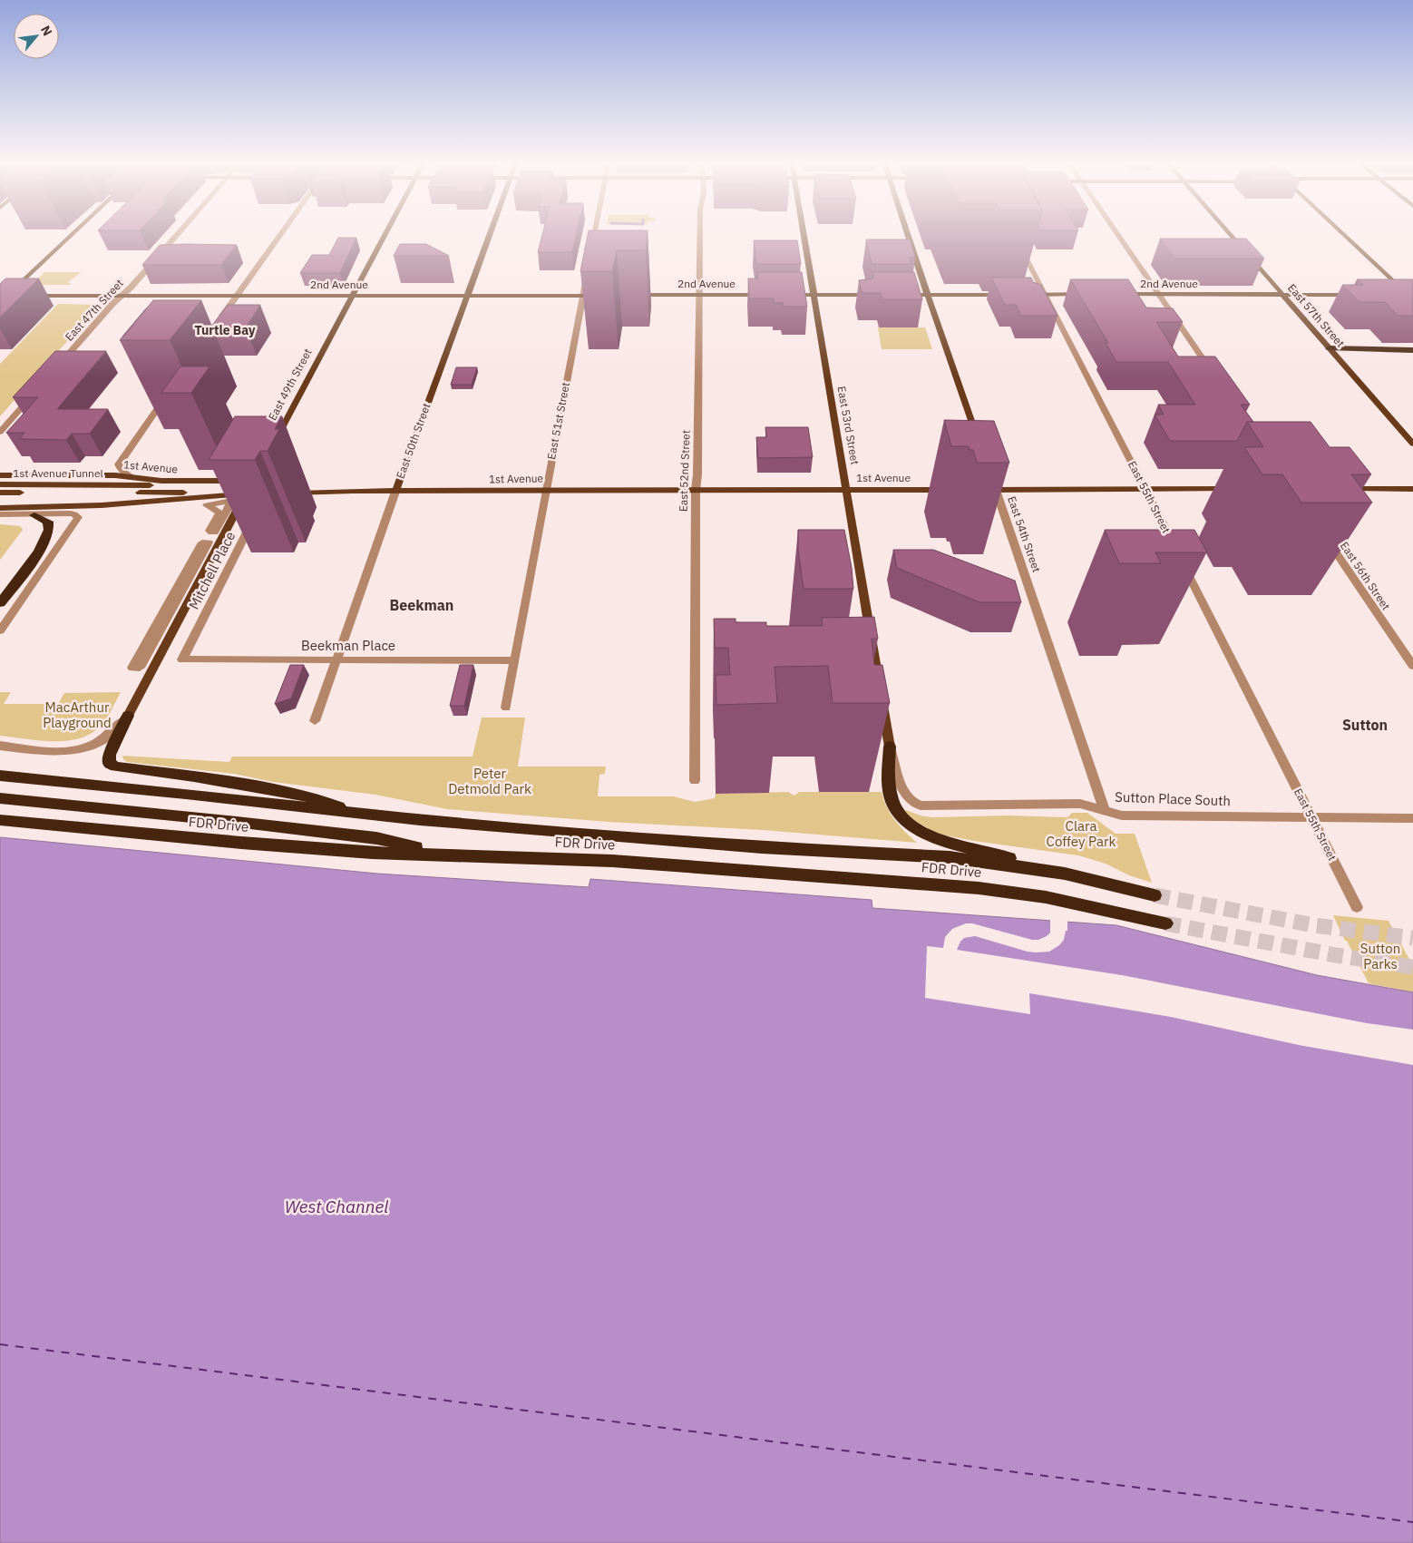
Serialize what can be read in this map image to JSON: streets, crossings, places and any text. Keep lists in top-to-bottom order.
{
  "streets": {
    "highway": ["FDR Drive"],
    "main road": [
      "2nd Avenue",
      "East 57th Street",
      "East 49th Street",
      "East 53rd Street",
      "East 50th Street",
      "1st Avenue",
      "1st Avenue Tunnel"
    ],
    "street": [
      "East 47th Street",
      "East 51st Street",
      "East 52nd Street",
      "East 55th Street",
      "East 54th Street",
      "Mitchell Place",
      "East 56th Street",
      "Beekman Place",
      "Sutton Place South"
    ]
  },
  "crossings": [
    ["2nd Avenue", "East 47th Street"],
    ["2nd Avenue", "East 57th Street"],
    ["2nd Avenue", "East 49th Street"],
    ["2nd Avenue", "East 51st Street"],
    ["2nd Avenue", "East 50th Street"],
    ["2nd Avenue", "East 52nd Street"],
    ["East 51st Street", "1st Avenue"],
    ["East 51st Street", "Beekman Place"],
    ["East 53rd Street", "1st Avenue"],
    ["East 53rd Street", "Sutton Place South"],
    ["East 50th Street", "1st Avenue"],
    ["East 50th Street", "Beekman Place"],
    ["1st Avenue", "East 52nd Street"],
    ["1st Avenue", "1st Avenue Tunnel"],
    ["East 55th Street", "Sutton Place South"],
    ["East 54th Street", "Sutton Place South"],
    ["Mitchell Place", "Beekman Place"]
  ],
  "districts": ["Turtle Bay", "Beekman", "Sutton"],
  "water": ["West Channel"],
  "parks": [
    "MacArthur Playground",
    "Peter Detmold Park",
    "Clara Coffey Park",
    "Sutton Parks"
  ],
  "north": "top right"
}
